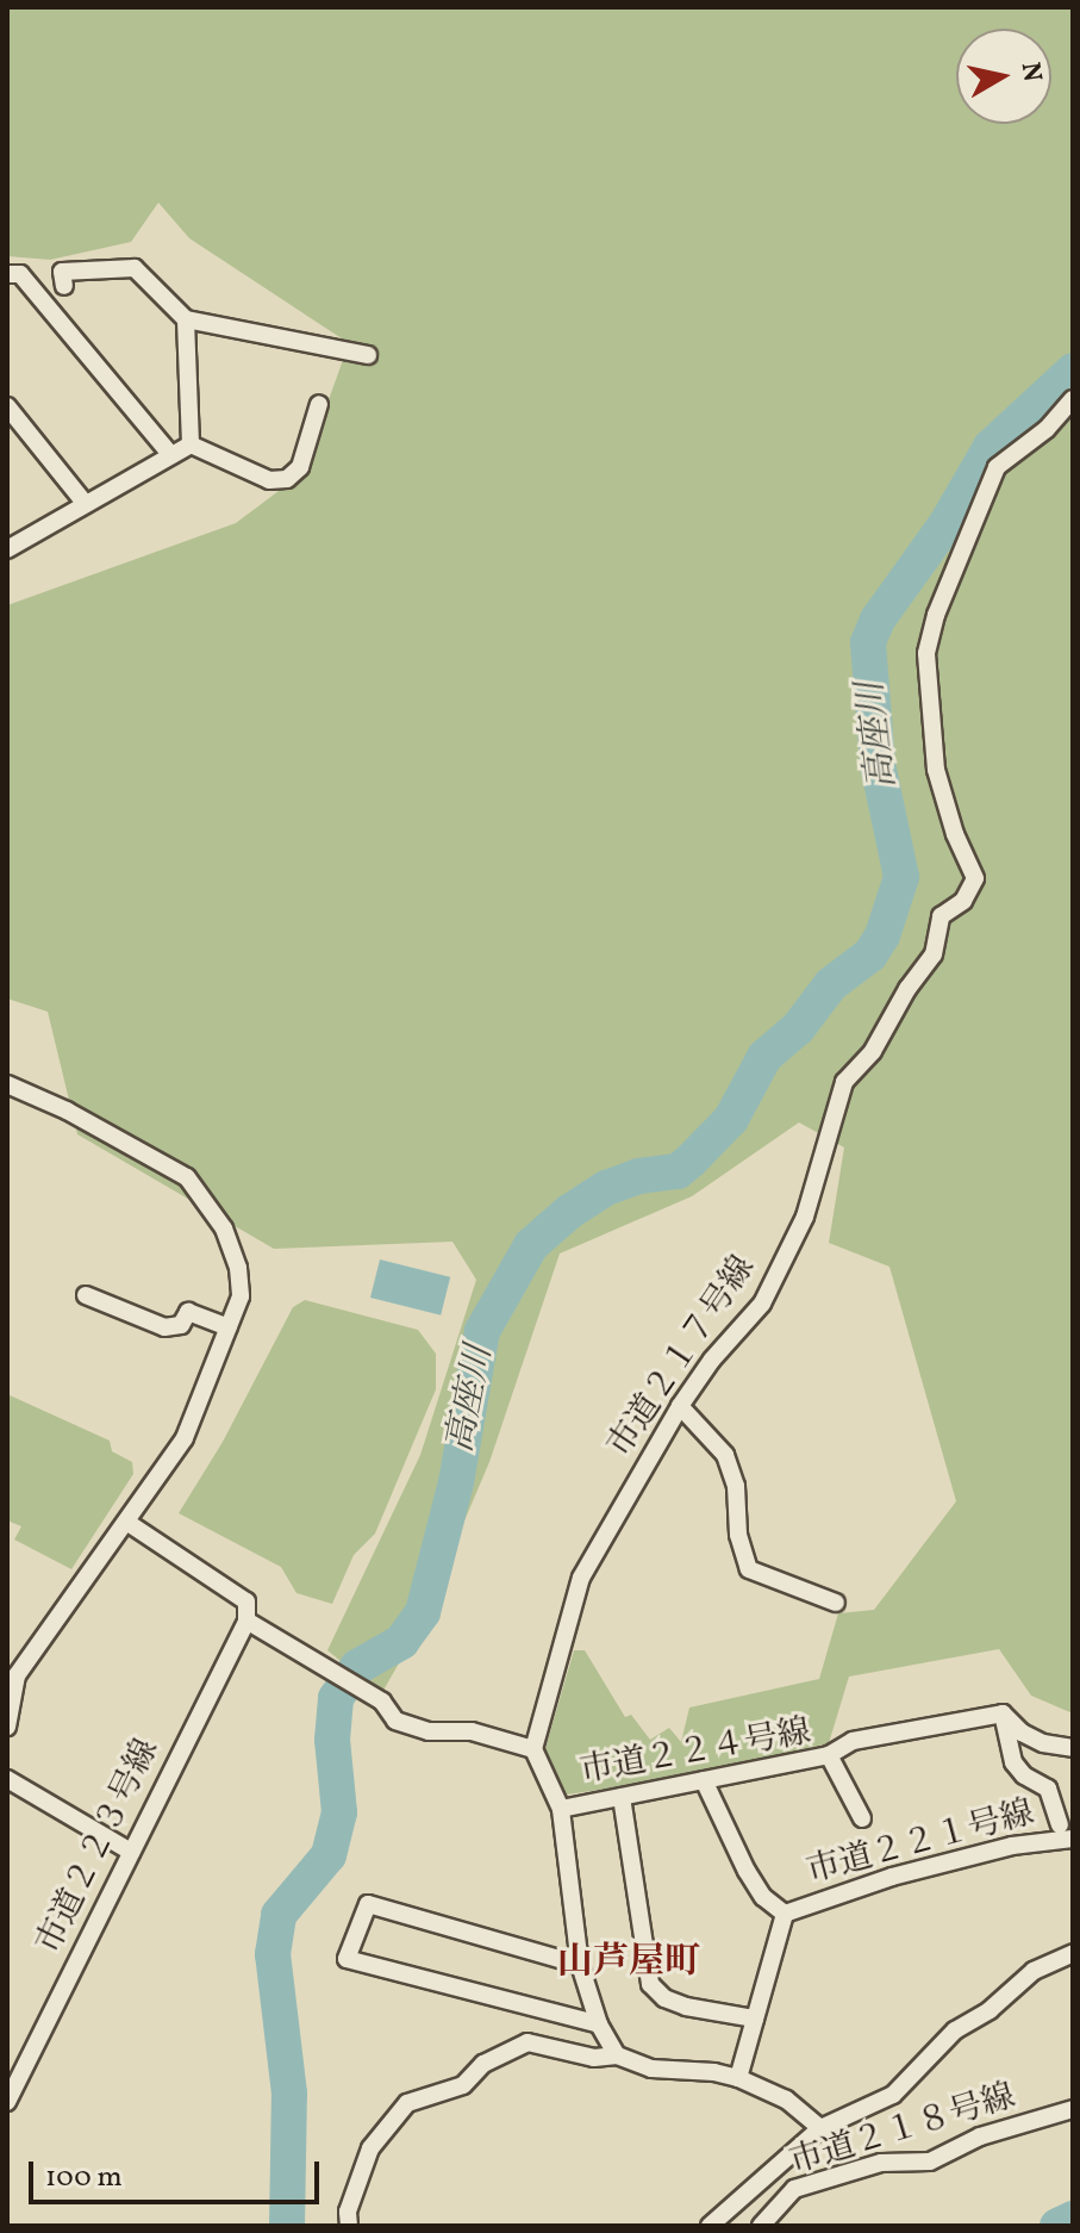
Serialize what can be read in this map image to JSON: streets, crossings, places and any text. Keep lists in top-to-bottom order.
{
  "streets": {
    "street": [
      "市道２１７号線",
      "市道２２４号線",
      "市道２２１号線",
      "市道２２３号線",
      "市道２１８号線"
    ]
  },
  "districts": ["山芦屋町"],
  "water": ["高座川"],
  "scale_bar": "100 m",
  "north": "right"
}
